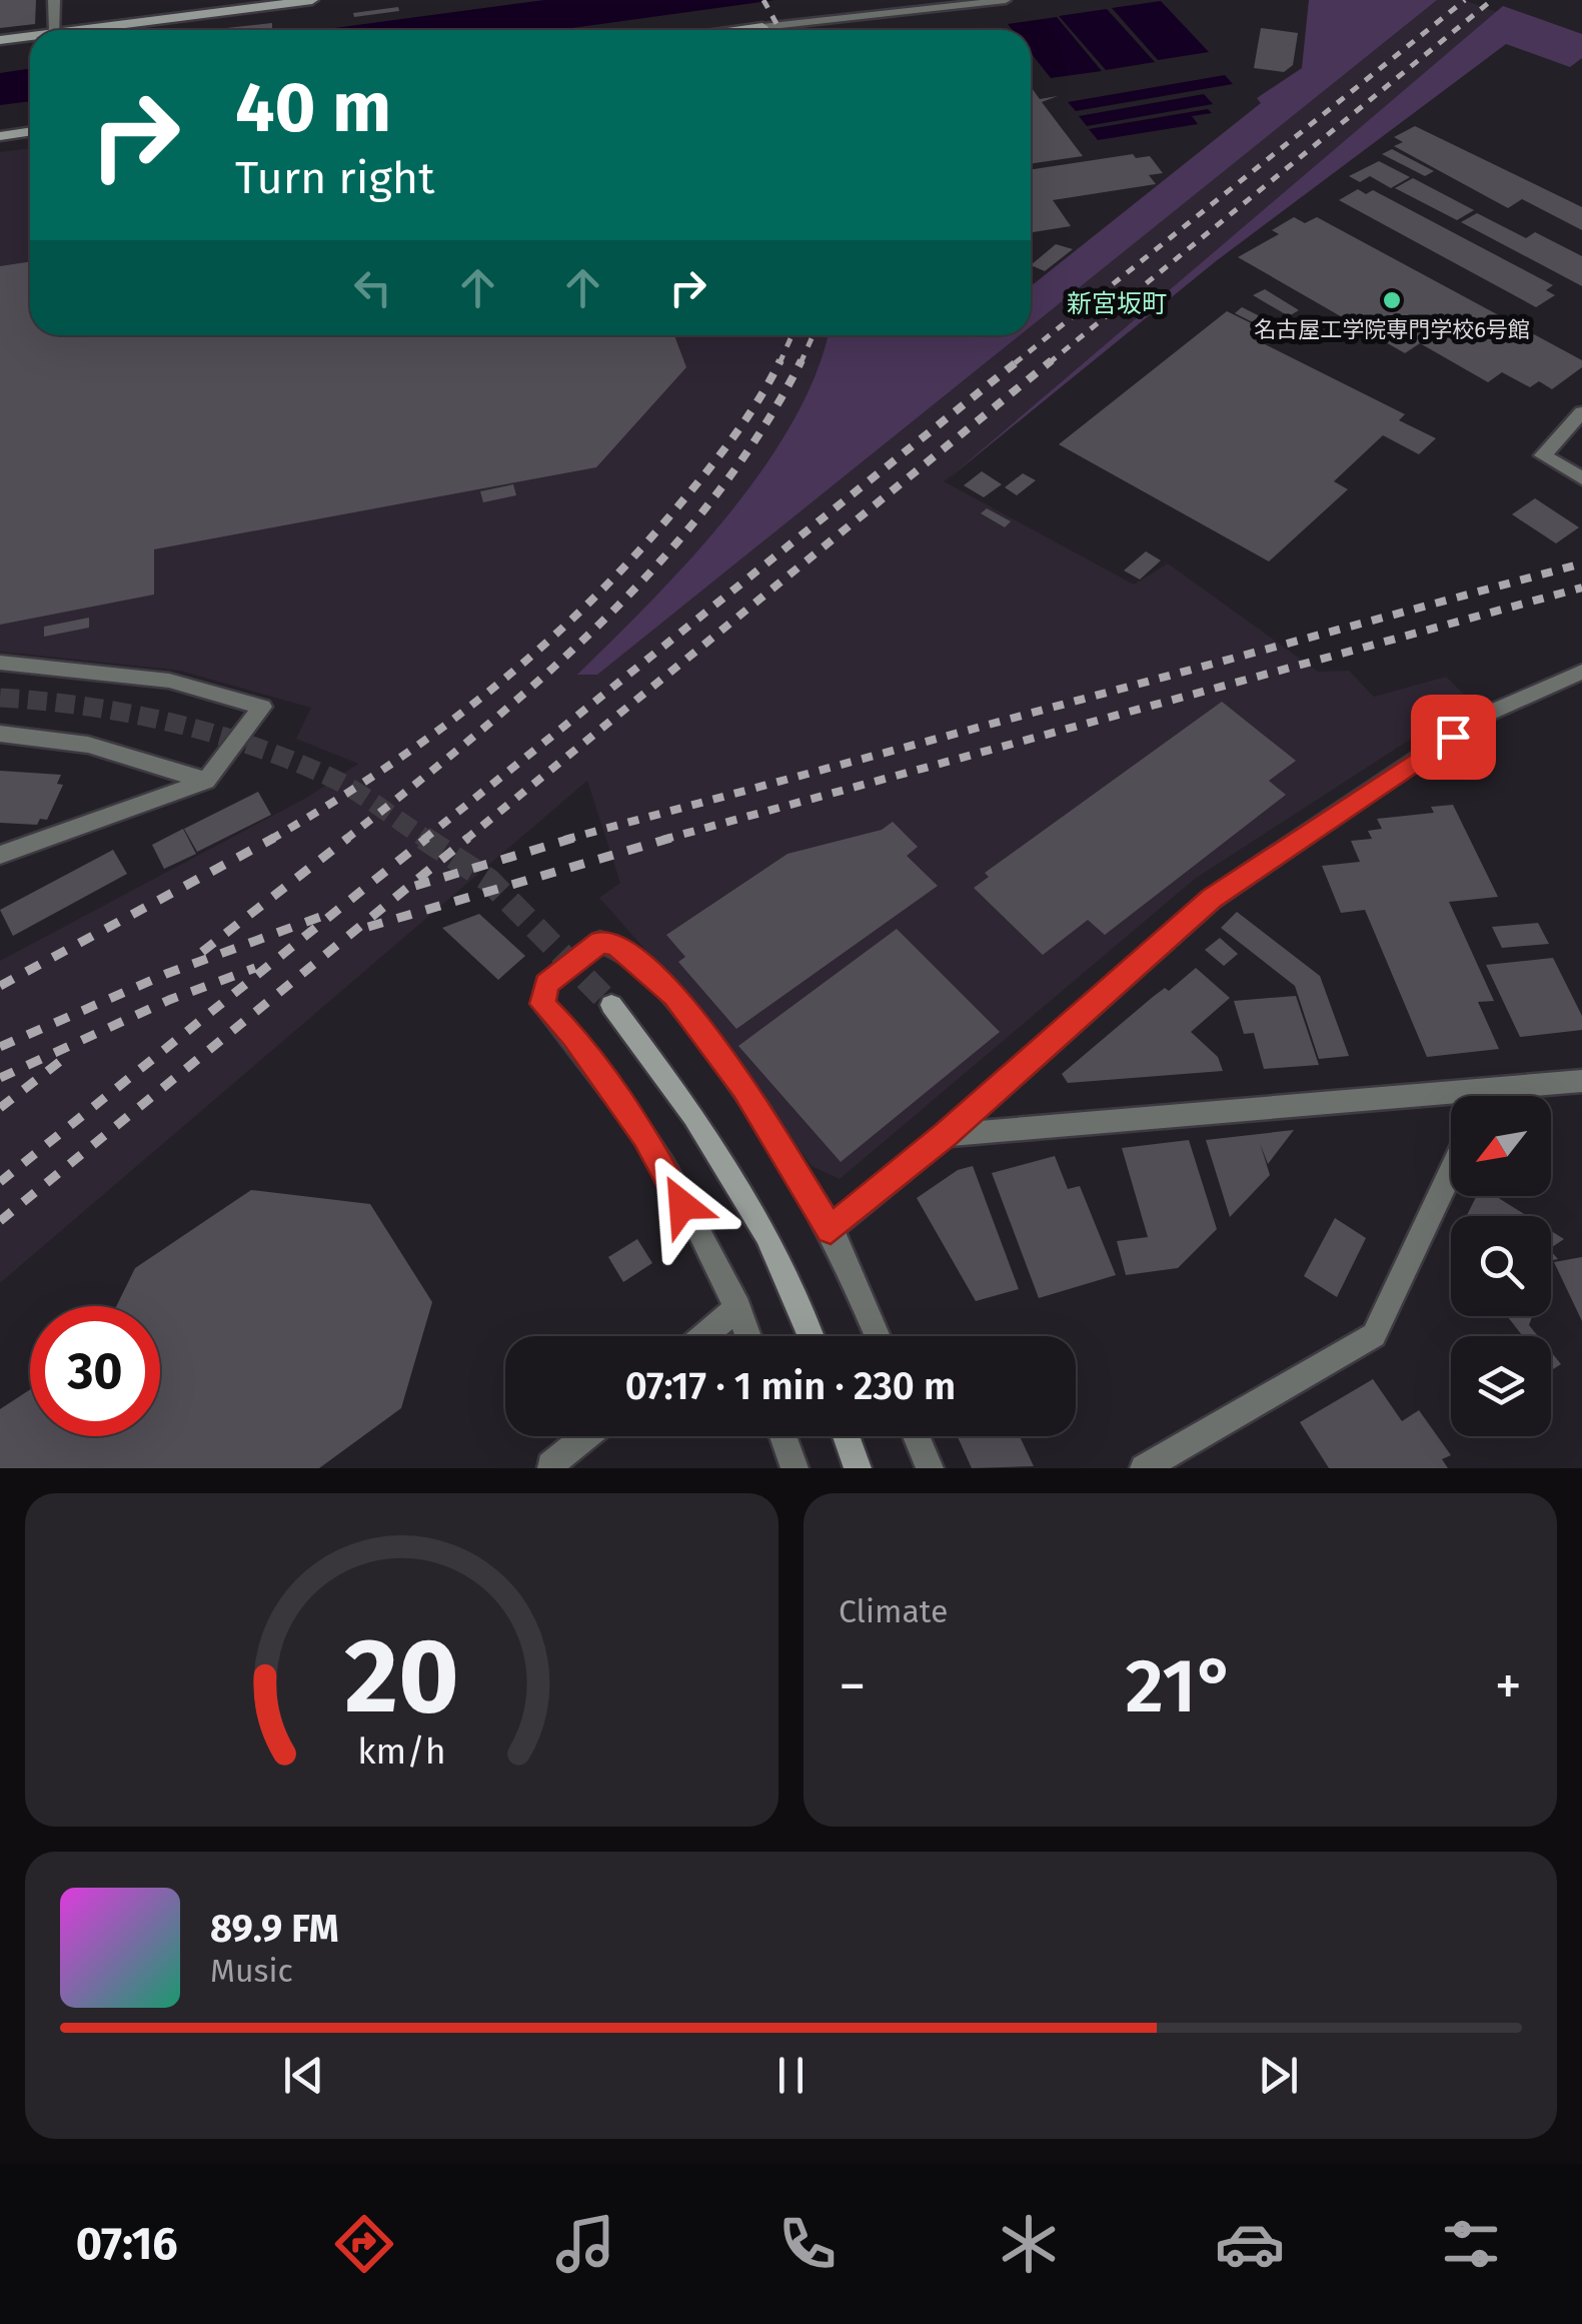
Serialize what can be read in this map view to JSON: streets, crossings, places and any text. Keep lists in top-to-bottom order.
{
  "districts": ["新宮坂町"],
  "places": ["名古屋工学院専門学校6号館"],
  "north": "bottom left",
  "page": {
    "turn": ["40 m", "Turn right"],
    "limit": "30",
    "trip": "07:17 · 1 min · 230 m",
    "tile": "Climate",
    "heat": ["−", "21°", "+"],
    "song": ["89.9 FM", "Music"],
    "tabs": "07:16",
    "gauge": ["20", "km/h"]
  }
}
